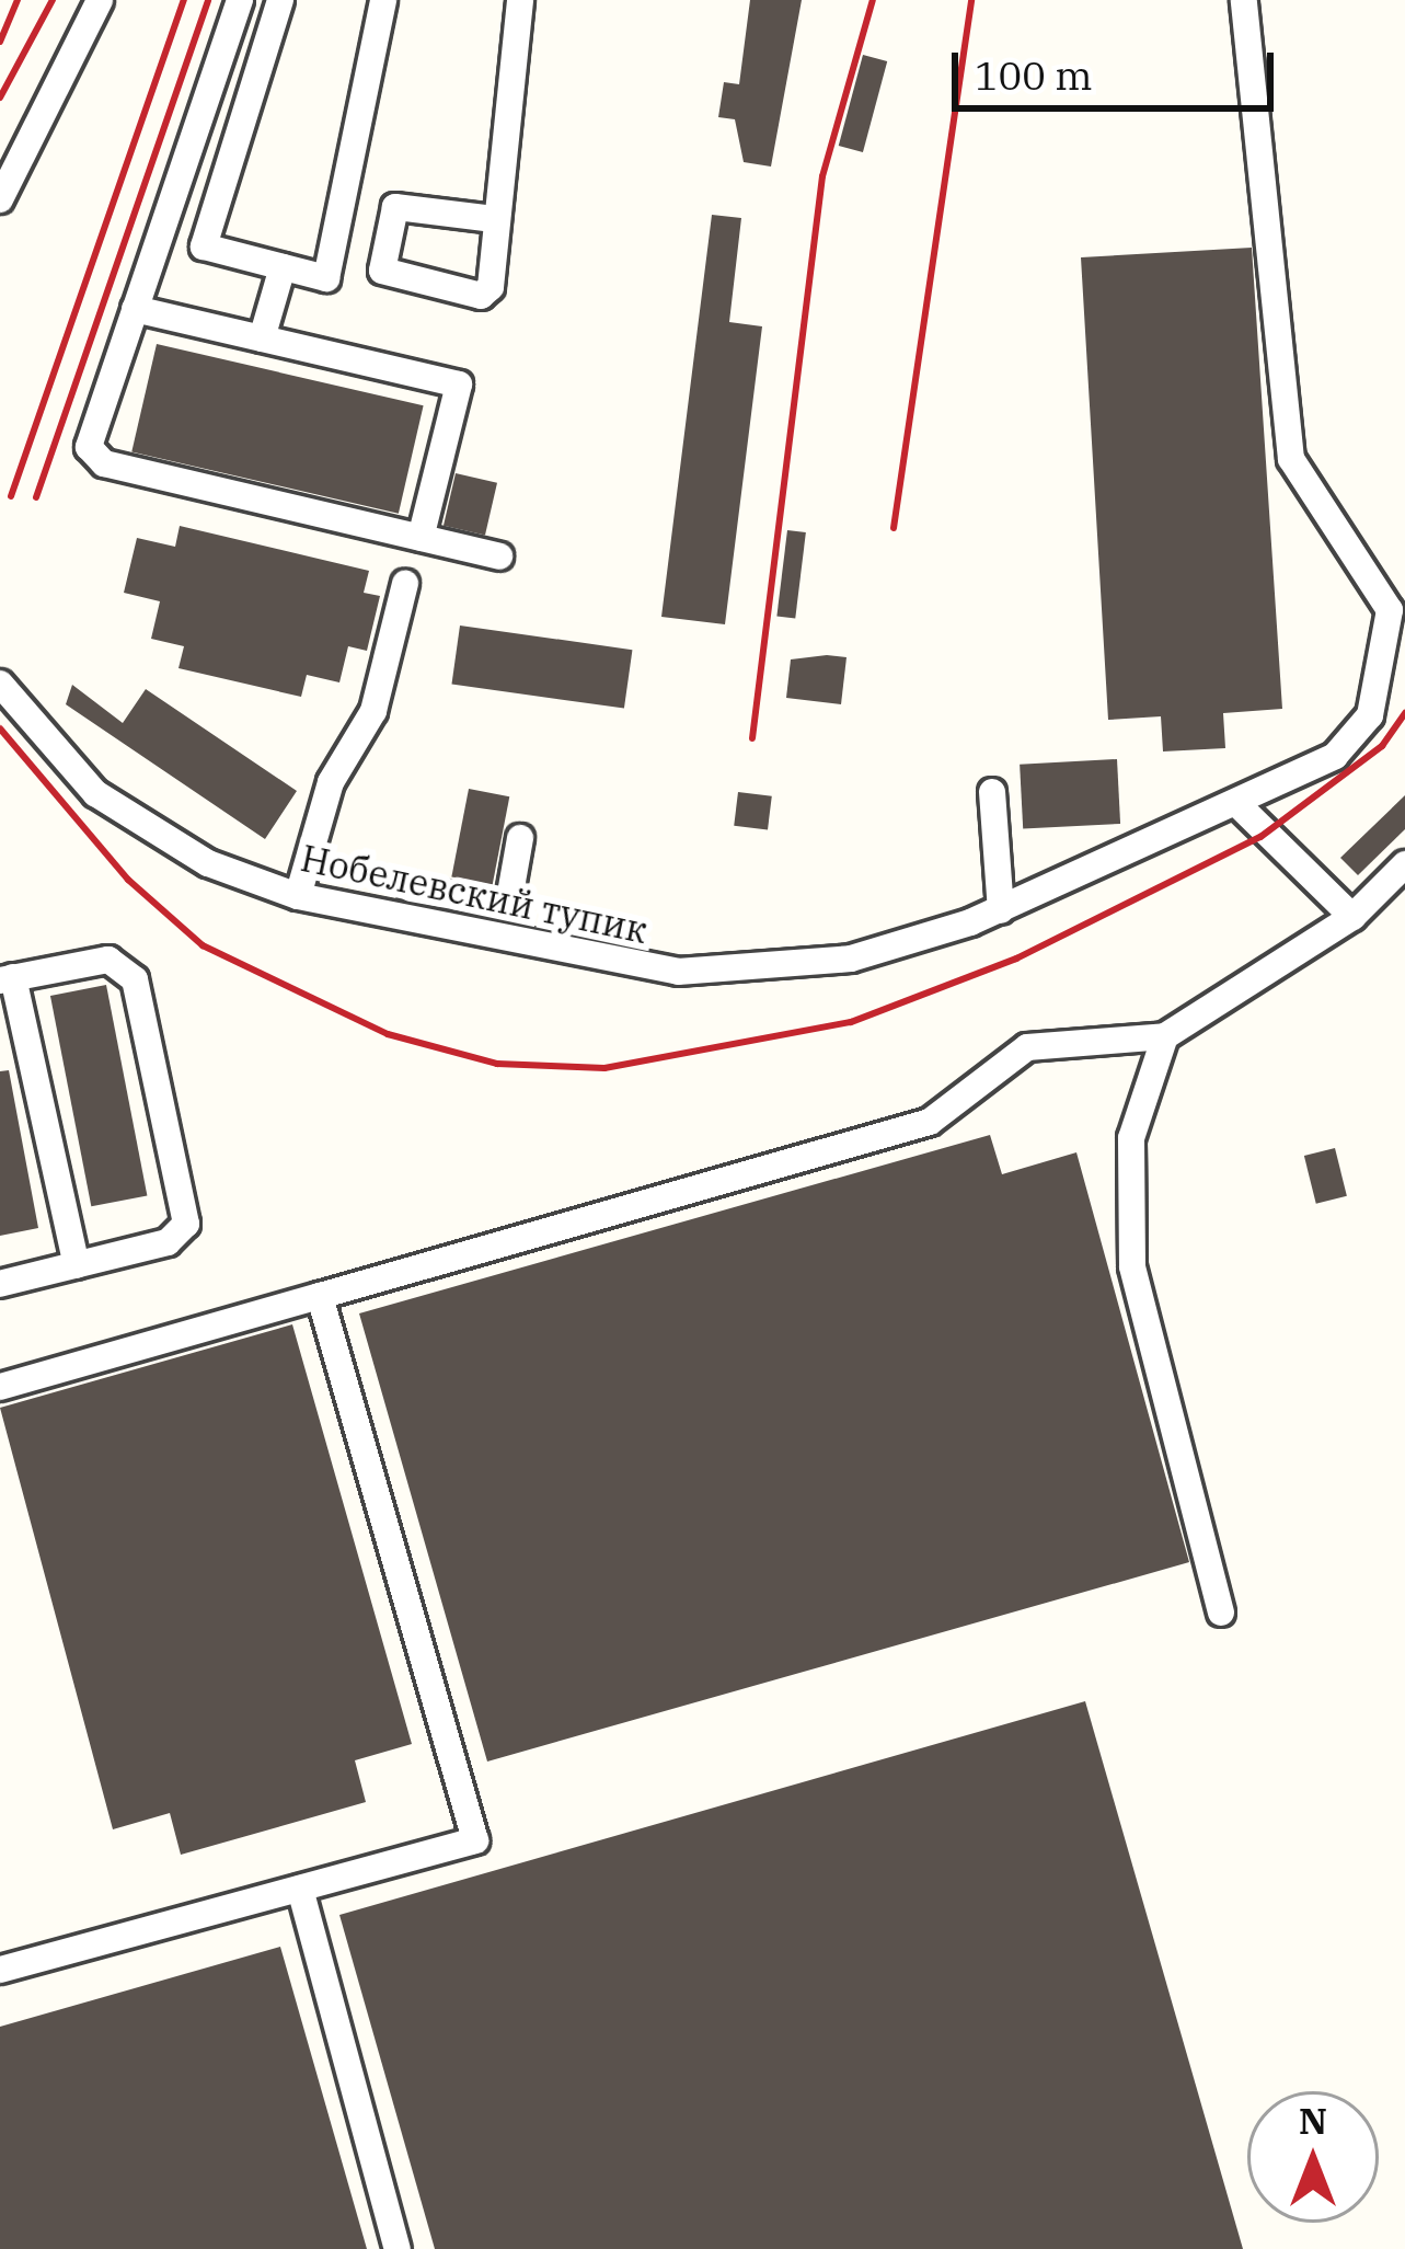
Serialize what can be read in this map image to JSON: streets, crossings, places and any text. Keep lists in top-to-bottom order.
{
  "streets": {
    "street": ["Нобелевский тупик"]
  },
  "scale_bar": "100 m",
  "north": "top"
}
